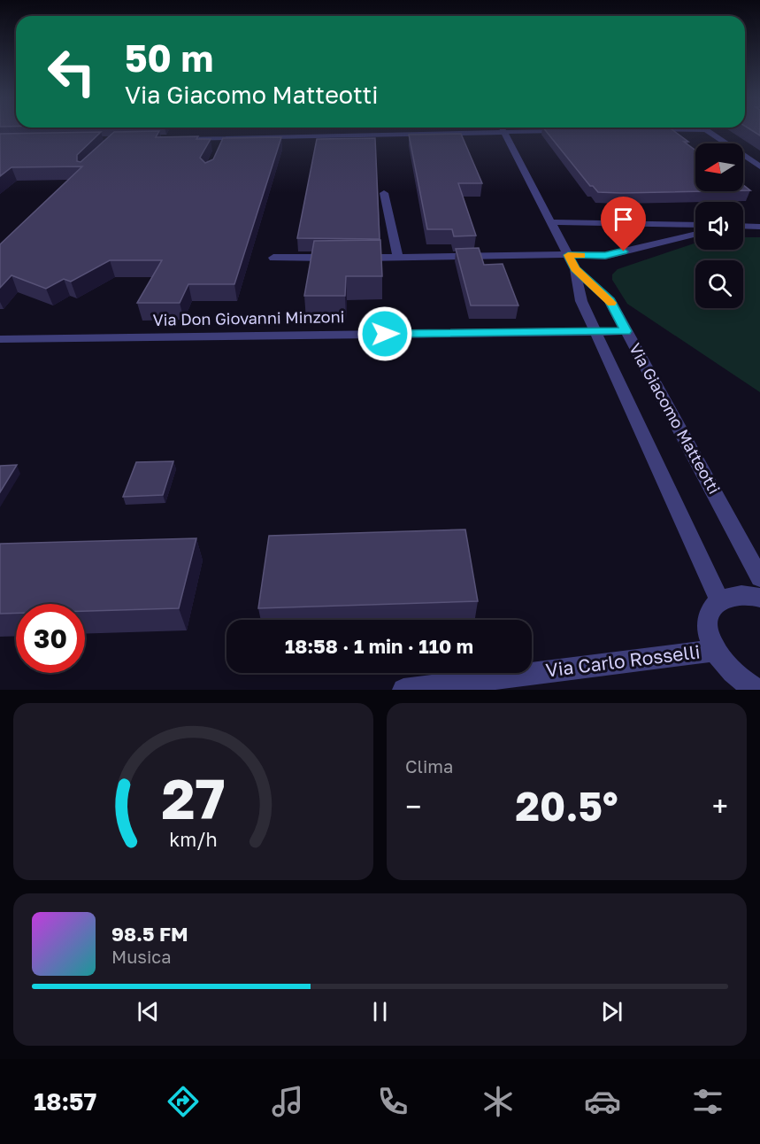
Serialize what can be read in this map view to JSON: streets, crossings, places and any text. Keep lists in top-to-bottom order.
{
  "streets": {
    "street": ["Via Don Giovanni Minzoni", "Via Giacomo Matteotti", "Via Carlo Rosselli"]
  },
  "crossings": [
    ["Via Don Giovanni Minzoni", "Via Giacomo Matteotti"]
  ],
  "north": "left",
  "page": {
    "turn": ["50 m", "Via Giacomo Matteotti"],
    "limit": "30",
    "trip": "18:58 · 1 min · 110 m",
    "tile": "Clima",
    "heat": ["−", "20.5°", "+"],
    "song": ["98.5 FM", "Musica"],
    "tabs": "18:57",
    "gauge": ["27", "km/h"]
  }
}
